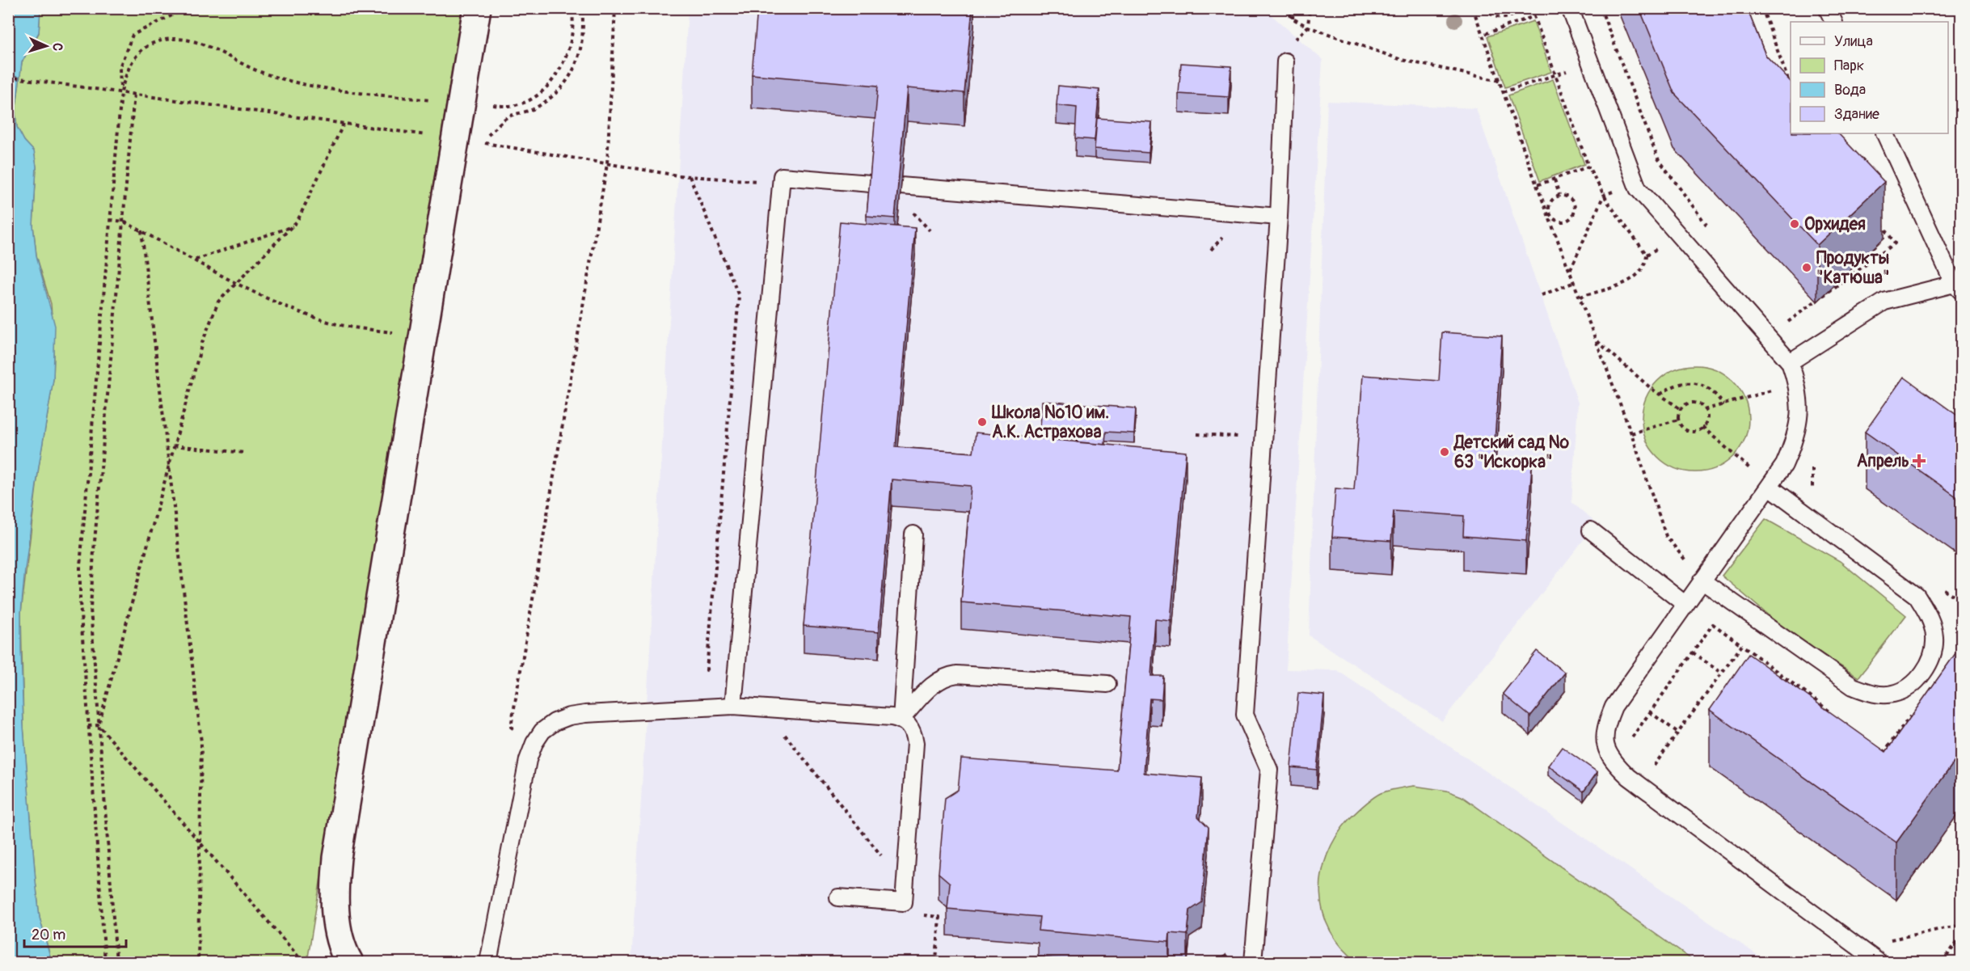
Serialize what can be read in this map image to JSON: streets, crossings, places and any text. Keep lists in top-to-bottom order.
{
  "places": {
    "other": [
      "Орхидея",
      "Продукты \"Катюша\"",
      "Школа №10 им. А.К. Астрахова",
      "Детский сад № 63 \"Искорка\""
    ],
    "health": ["Апрель"]
  },
  "legend": [
    "Улица",
    "Парк",
    "Вода",
    "Здание"
  ],
  "scale_bar": "20 m",
  "north": "right"
}
